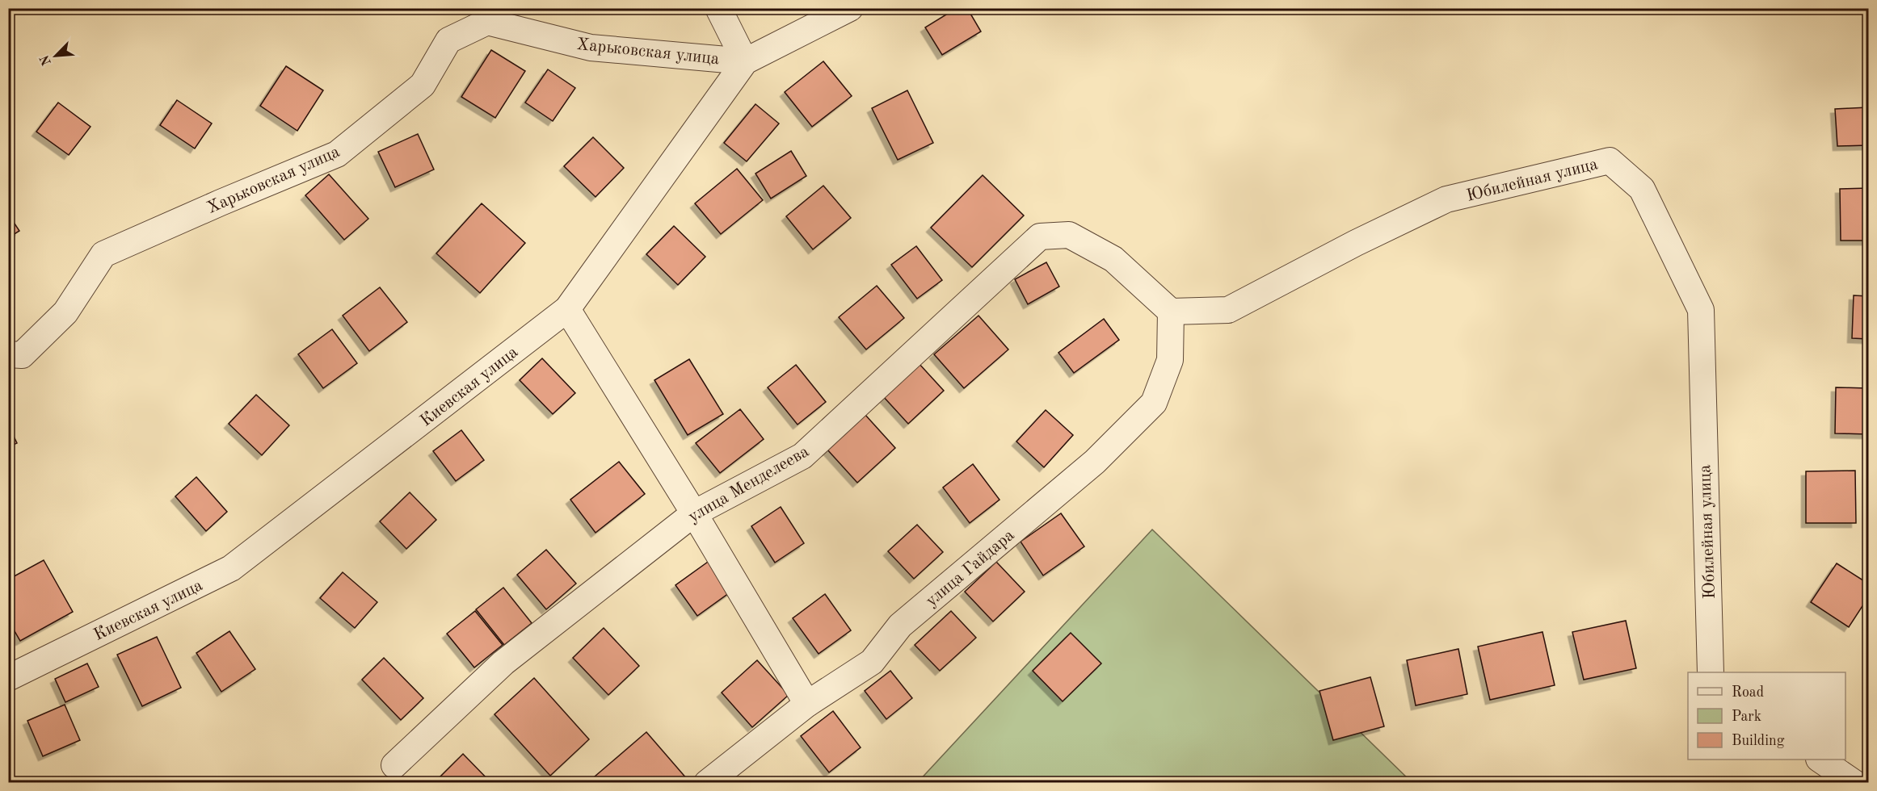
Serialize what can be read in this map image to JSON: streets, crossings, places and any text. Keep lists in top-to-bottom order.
{
  "streets": {
    "street": [
      "Харьковская улица",
      "Юбилейная улица",
      "Киевская улица",
      "улица Менделеева",
      "улица Гайдара"
    ]
  },
  "crossings": [
    ["Харьковская улица", "Киевская улица"],
    ["Юбилейная улица", "улица Менделеева"],
    ["Юбилейная улица", "улица Гайдара"],
    ["улица Менделеева", "улица Гайдара"]
  ],
  "legend": ["Road", "Park", "Building"],
  "north": "bottom left"
}
